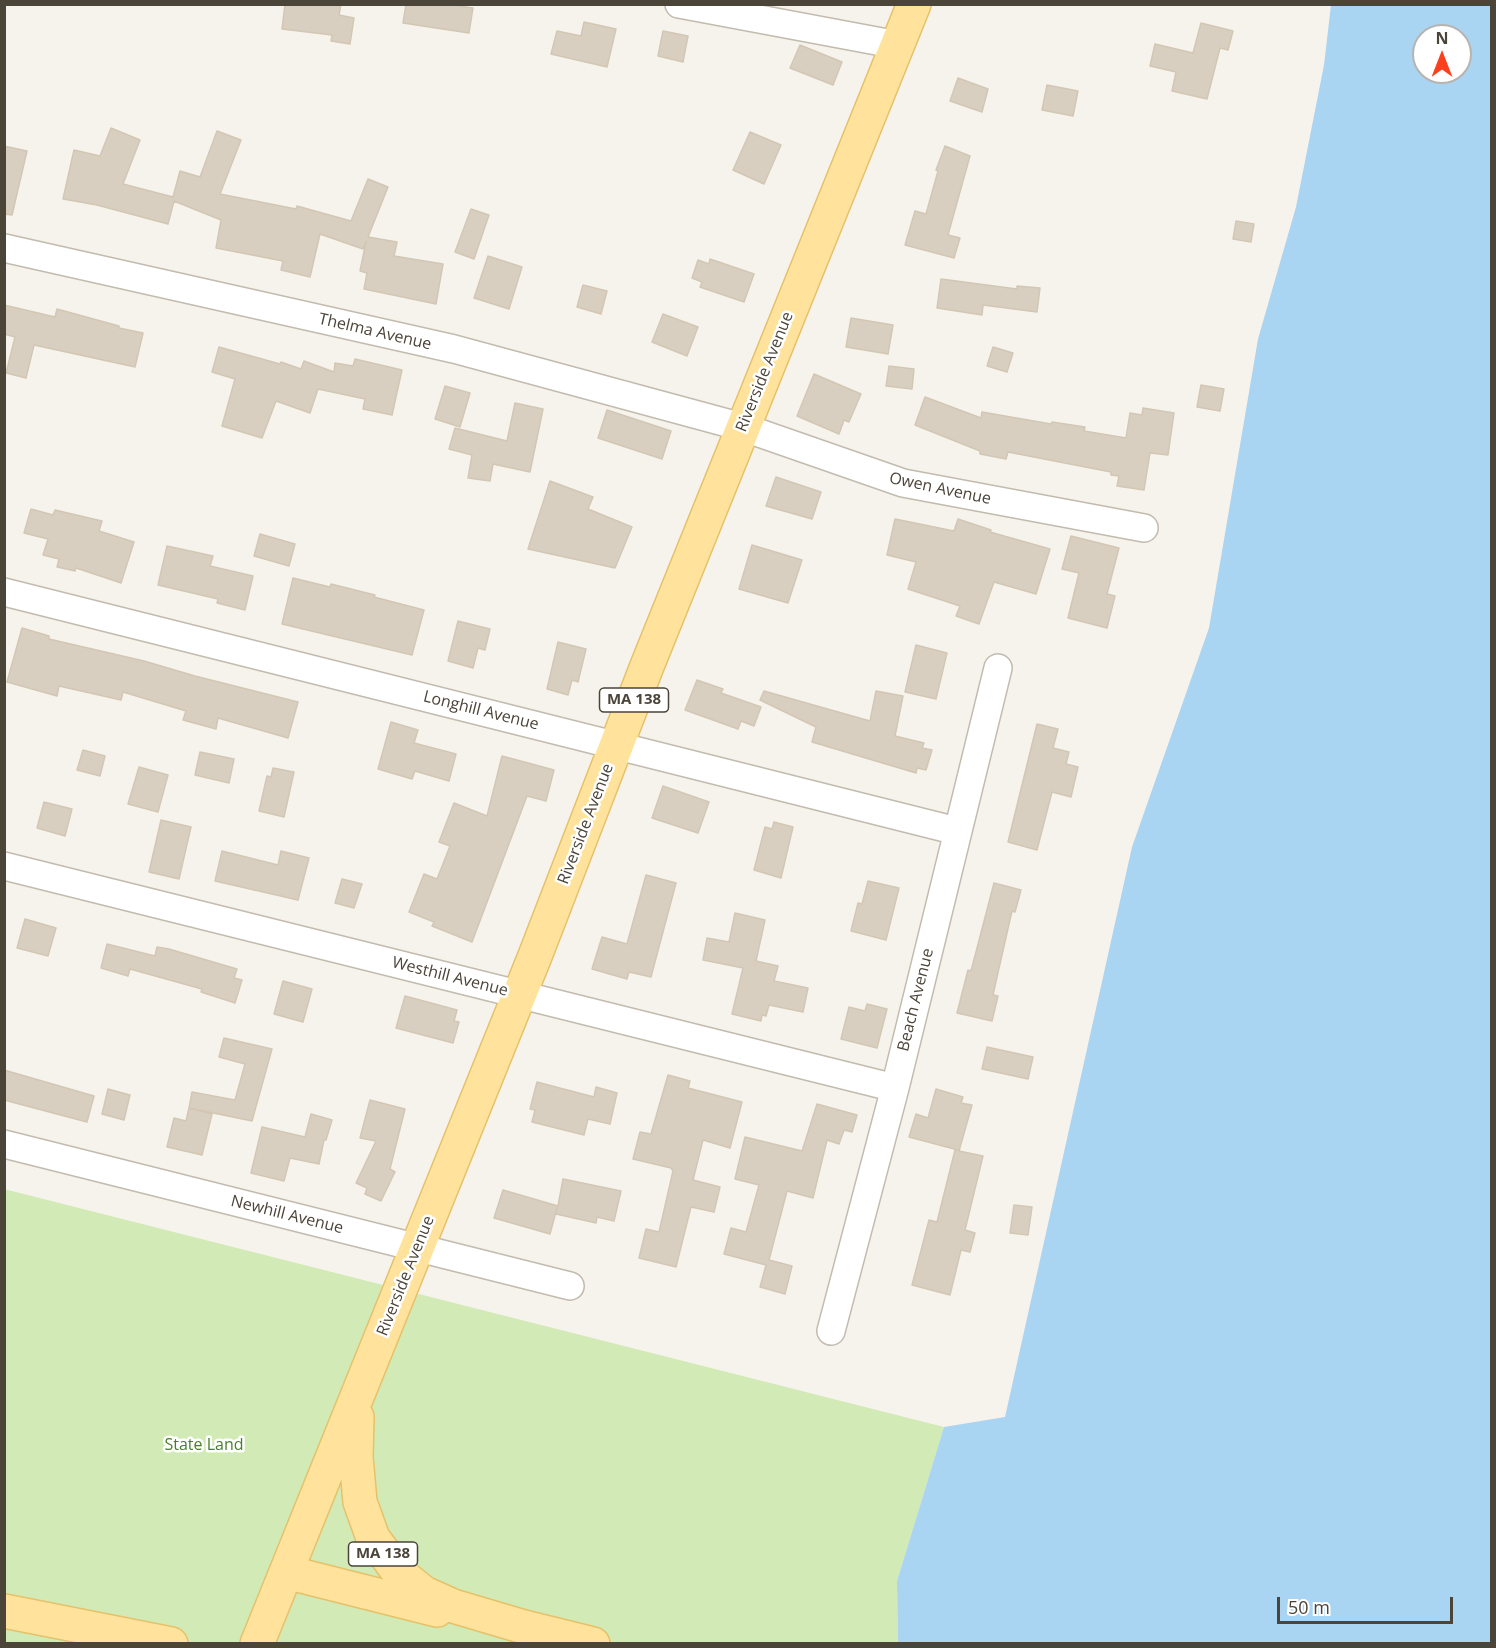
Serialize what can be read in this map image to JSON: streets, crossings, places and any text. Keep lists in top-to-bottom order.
{
  "streets": {
    "main road": ["Riverside Avenue", "MA 138"],
    "street": [
      "Thelma Avenue",
      "Owen Avenue",
      "Longhill Avenue",
      "Westhill Avenue",
      "Beach Avenue",
      "Newhill Avenue"
    ]
  },
  "crossings": [
    ["Thelma Avenue", "Riverside Avenue"],
    ["Thelma Avenue", "Owen Avenue"],
    ["Riverside Avenue", "Owen Avenue"],
    ["Riverside Avenue", "MA 138"],
    ["Riverside Avenue", "Longhill Avenue"],
    ["Riverside Avenue", "Westhill Avenue"],
    ["Riverside Avenue", "Newhill Avenue"],
    ["Longhill Avenue", "Beach Avenue"],
    ["Westhill Avenue", "Beach Avenue"]
  ],
  "parks": ["State Land"],
  "scale_bar": "50 m",
  "north": "top"
}
